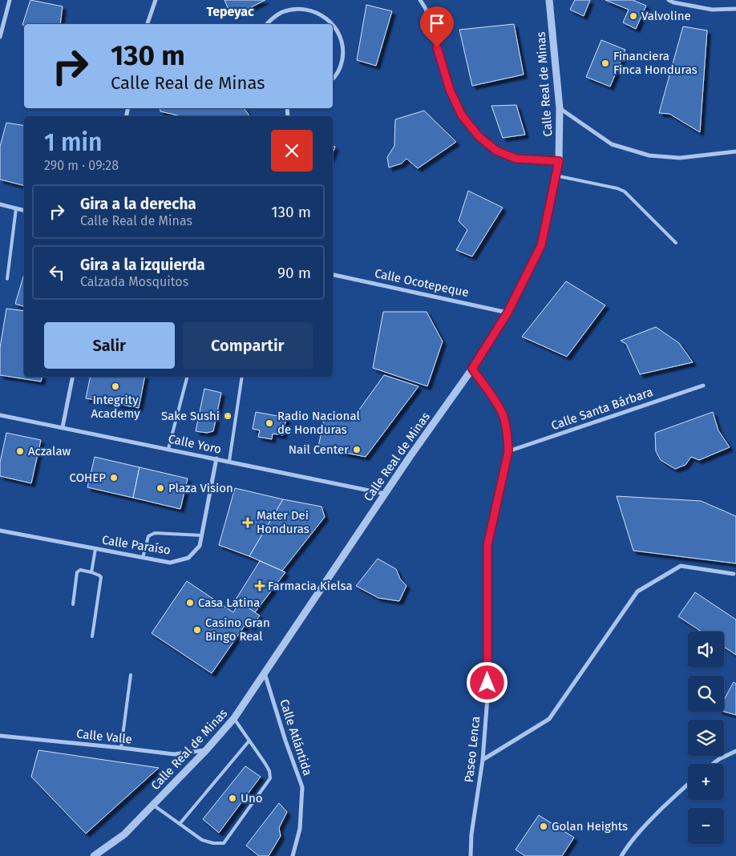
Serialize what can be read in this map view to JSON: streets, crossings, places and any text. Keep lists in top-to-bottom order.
{
  "streets": {
    "street": [
      "Calle Real de Minas",
      "Calle Ocotepeque",
      "Calle Santa Bárbara",
      "Calle Yoro",
      "Calle Paraíso",
      "Calle Valle",
      "Calle Atlántida",
      "Paseo Lenca"
    ]
  },
  "crossings": [
    ["Calle Real de Minas", "Calle Ocotepeque"],
    ["Calle Real de Minas", "Calle Yoro"],
    ["Calle Real de Minas", "Calle Valle"],
    ["Calle Real de Minas", "Calle Atlántida"],
    ["Calle Real de Minas", "Paseo Lenca"],
    ["Calle Santa Bárbara", "Paseo Lenca"],
    ["Calle Yoro", "Calle Paraíso"]
  ],
  "districts": ["Tepeyac"],
  "places": {
    "other": [
      "Valvoline",
      "Financiera Finca Honduras",
      "Integrity Academy",
      "Sake Sushi",
      "Radio Nacional de Honduras",
      "Nail Center",
      "Aczalaw",
      "COHEP",
      "Plaza Vision",
      "Casa Latina",
      "Casino Gran Bingo Real",
      "Uno",
      "Golan Heights"
    ],
    "health": ["Mater Dei Honduras", "Farmacia Kielsa"]
  },
  "page": {
    "turn": ["130 m", "Calle Real de Minas"],
    "heading": ["1 min", "290 m · 09:28"],
    "list": [
      {
        "name": "Gira a la derecha",
        "note": "Calle Real de Minas",
        "value": "130 m"
      },
      {
        "name": "Gira a la izquierda",
        "note": "Calzada Mosquitos",
        "value": "90 m"
      }
    ],
    "buttons": ["Salir", "Compartir"],
    "map_buttons": ["+", "−"]
  }
}
